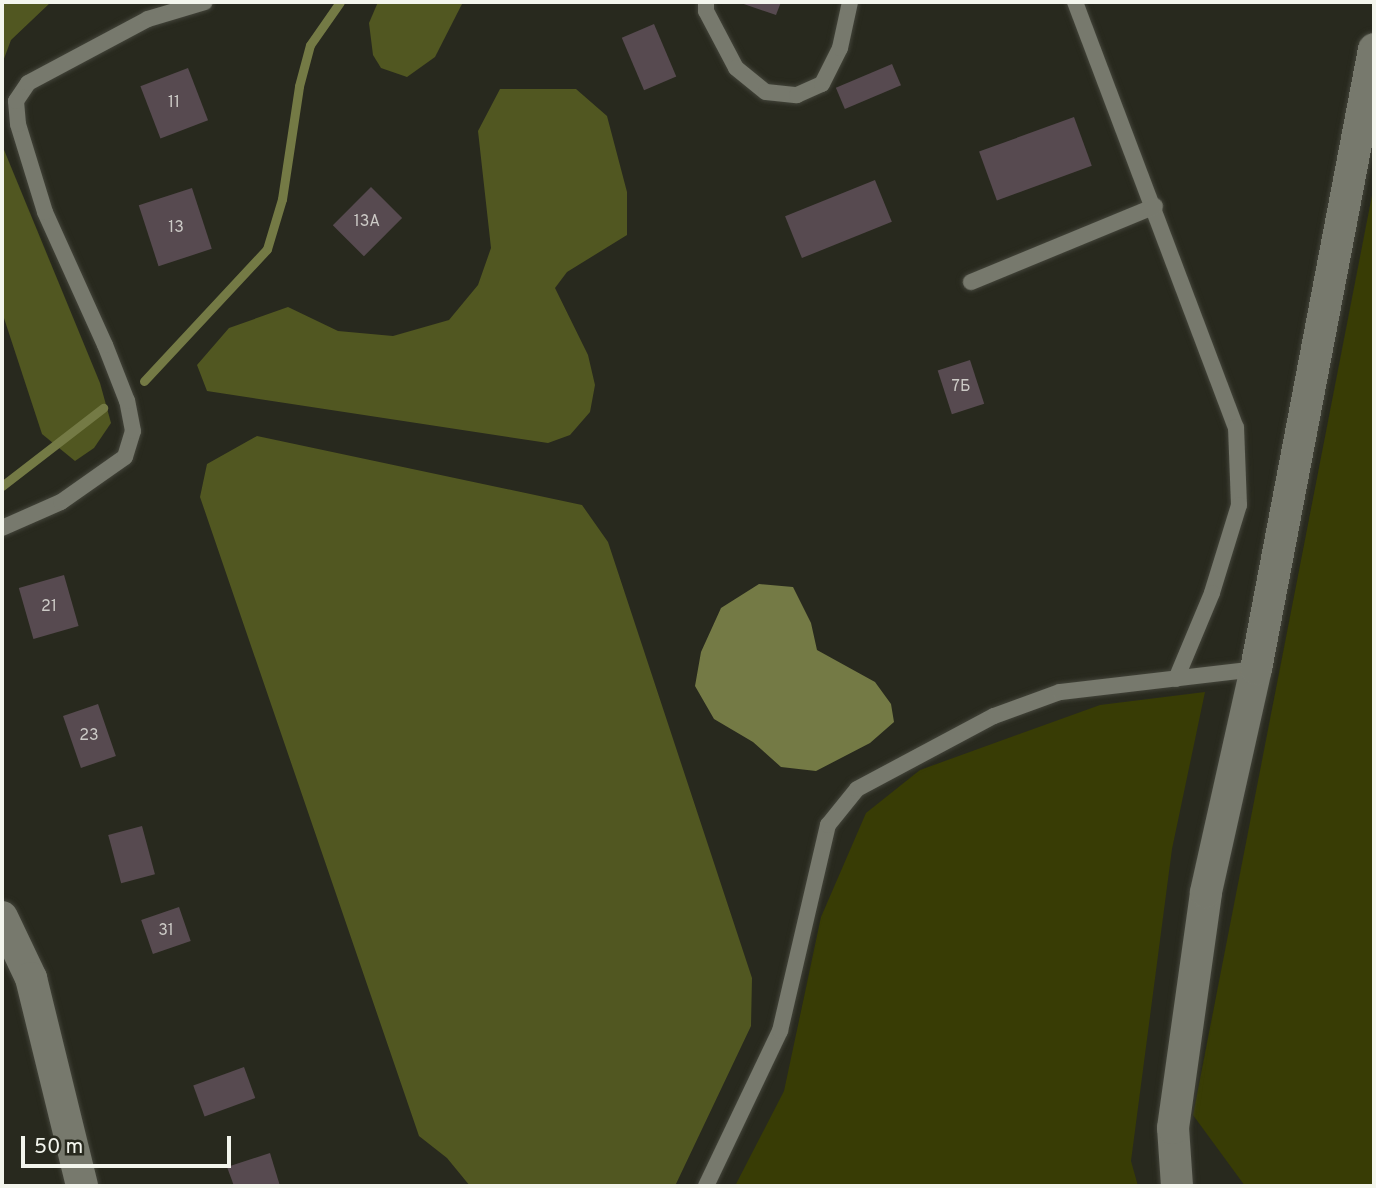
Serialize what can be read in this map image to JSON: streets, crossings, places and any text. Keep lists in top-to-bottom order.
{
  "house_numbers": [
    "11",
    "13А",
    "13",
    "7Б",
    "21",
    "23",
    "31"
  ],
  "scale_bar": "50 m"
}
